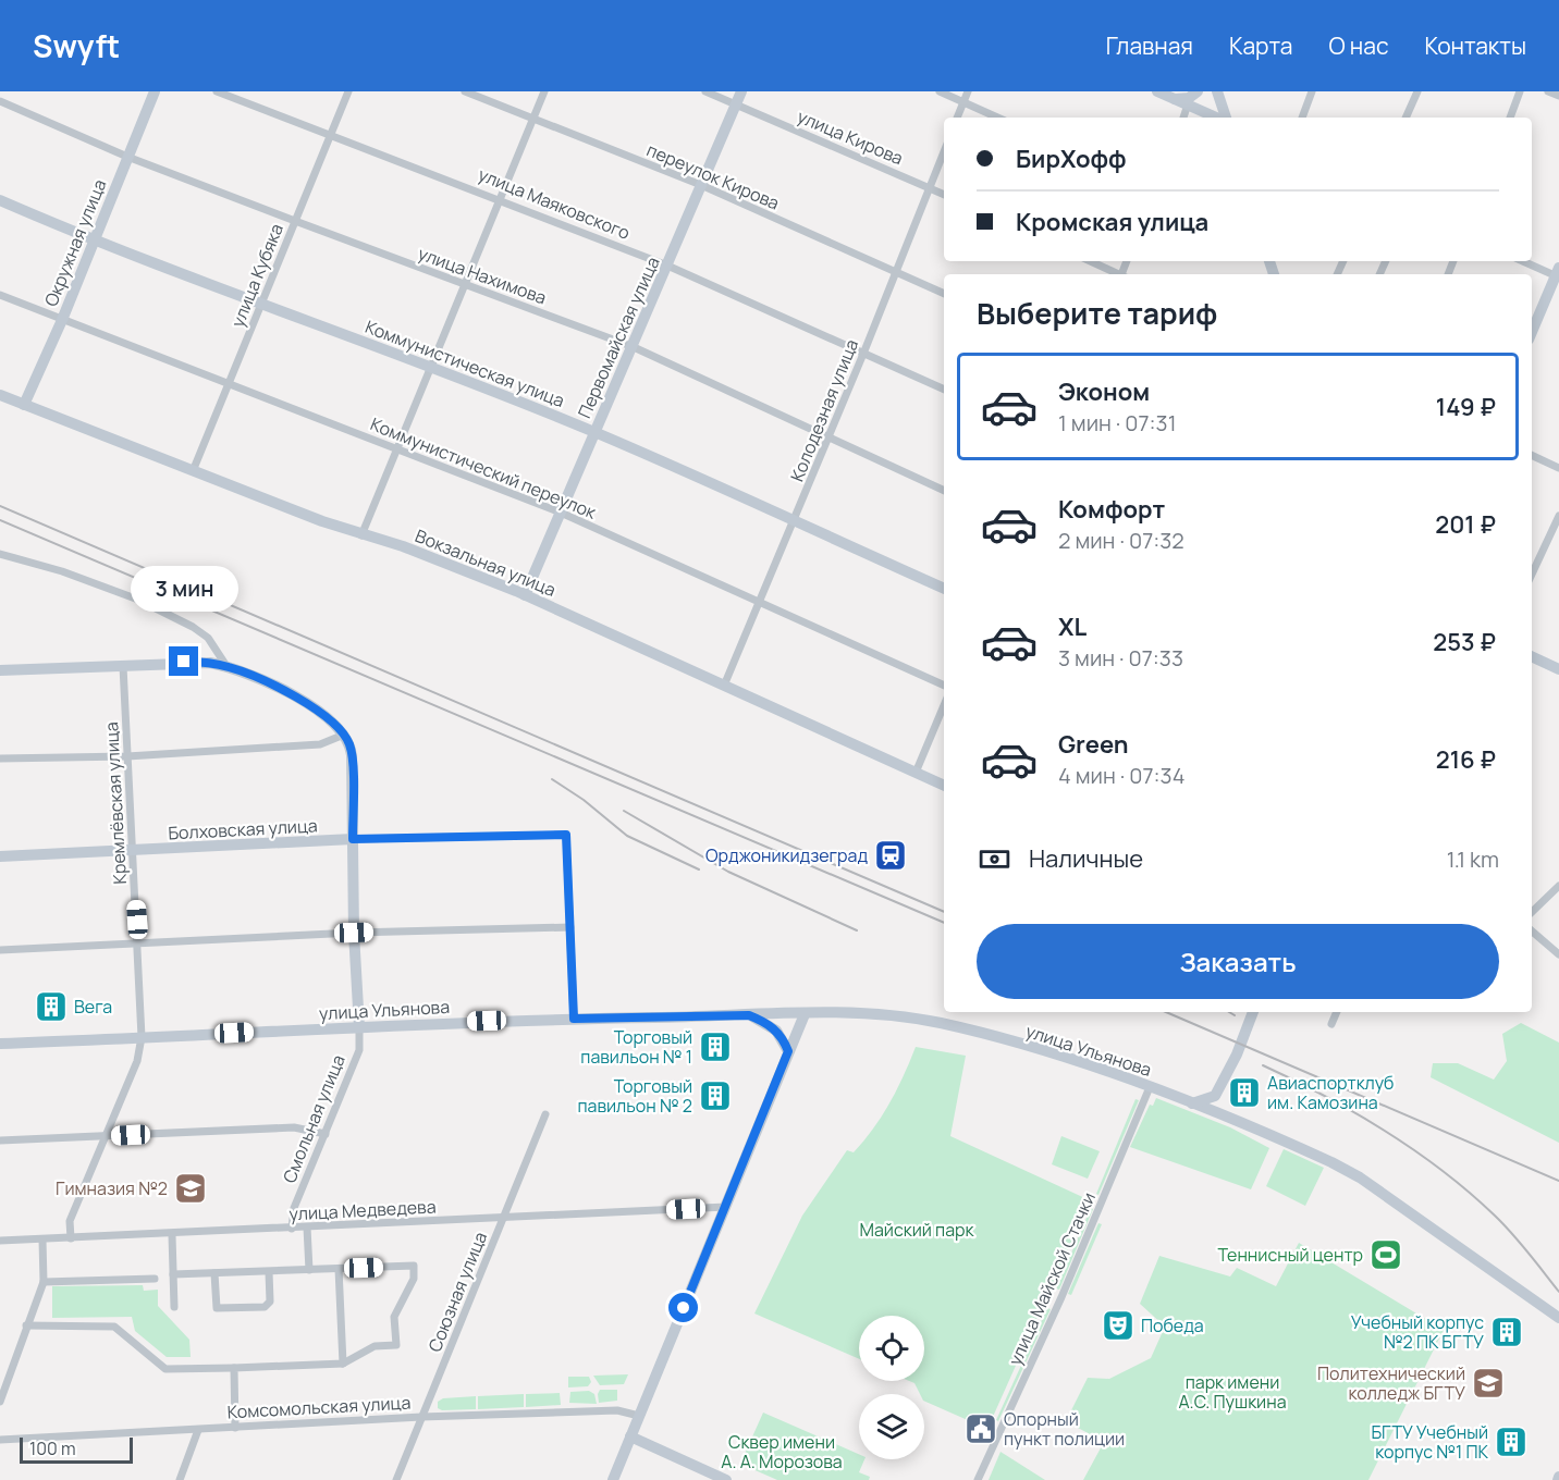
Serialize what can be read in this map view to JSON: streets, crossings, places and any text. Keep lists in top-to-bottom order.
{
  "streets": {
    "main road": [
      "Окружная улица",
      "Первомайская улица",
      "Коммунистическая улица",
      "Вокзальная улица",
      "Болховская улица",
      "улица Ульянова",
      "Смольная улица"
    ],
    "street": [
      "улица Кирова",
      "переулок Кирова",
      "улица Маяковского",
      "улица Кубяка",
      "улица Нахимова",
      "Колодезная улица",
      "Коммунистический переулок",
      "Кремлёвская улица",
      "улица Медведева",
      "улица Майской Стачки",
      "Союзная улица",
      "Комсомольская улица"
    ]
  },
  "crossings": [
    ["улица Кирова", "Первомайская улица"],
    ["улица Кирова", "Колодезная улица"],
    ["переулок Кирова", "Первомайская улица"],
    ["переулок Кирова", "Колодезная улица"],
    ["улица Маяковского", "улица Кубяка"],
    ["улица Маяковского", "Первомайская улица"],
    ["улица Маяковского", "Колодезная улица"],
    ["Окружная улица", "улица Нахимова"],
    ["Окружная улица", "Коммунистическая улица"],
    ["Окружная улица", "Коммунистический переулок"],
    ["Окружная улица", "Вокзальная улица"],
    ["улица Кубяка", "улица Нахимова"],
    ["улица Кубяка", "Коммунистическая улица"],
    ["улица Кубяка", "Коммунистический переулок"],
    ["улица Кубяка", "Вокзальная улица"],
    ["улица Нахимова", "Первомайская улица"],
    ["улица Нахимова", "Колодезная улица"],
    ["Первомайская улица", "Коммунистическая улица"],
    ["Первомайская улица", "Коммунистический переулок"],
    ["Первомайская улица", "Вокзальная улица"],
    ["Коммунистическая улица", "Колодезная улица"],
    ["Колодезная улица", "Коммунистический переулок"],
    ["Колодезная улица", "Вокзальная улица"],
    ["Кремлёвская улица", "Болховская улица"],
    ["Кремлёвская улица", "улица Ульянова"],
    ["Кремлёвская улица", "улица Медведева"],
    ["Болховская улица", "Смольная улица"],
    ["улица Ульянова", "Смольная улица"],
    ["улица Ульянова", "улица Майской Стачки"],
    ["Смольная улица", "улица Медведева"],
    ["улица Медведева", "Союзная улица"],
    ["Союзная улица", "Комсомольская улица"]
  ],
  "parks": ["Майский парк", "парк имени А.С. Пушкина", "Сквер имени А. А. Морозова"],
  "places": {
    "station": ["Орджоникидзеград"],
    "building": [
      "Вега",
      "Торговый павильон № 1",
      "Авиаспортклуб им. Камозина",
      "Торговый павильон № 2",
      "Учебный корпус №2 ПК БГТУ",
      "БГТУ Учебный корпус №1 ПК"
    ],
    "school or university": ["Гимназия №2", "Политехнический колледж БГТУ"],
    "sports": ["Теннисный центр"],
    "theatre": ["Победа"],
    "public building": ["Опорный пункт полиции"]
  },
  "scale_bar": "100 m",
  "page": {
    "header": "Swyft",
    "nav": [
      "Главная",
      "Карта",
      "О нас",
      "Контакты"
    ],
    "banner": ["БирХофф", "Кромская улица"],
    "heading": "Выберите тариф",
    "list": [
      {
        "name": "Эконом",
        "note": "1 мин · 07:31",
        "value": "149 ₽"
      },
      {
        "name": "Комфорт",
        "note": "2 мин · 07:32",
        "value": "201 ₽"
      },
      {
        "name": "XL",
        "note": "3 мин · 07:33",
        "value": "253 ₽"
      },
      {
        "name": "Green",
        "note": "4 мин · 07:34",
        "value": "216 ₽"
      }
    ],
    "bubble": "3 мин",
    "pay": ["Наличные", "1.1 km"],
    "buttons": "Заказать",
    "scale": "100 m"
  }
}
